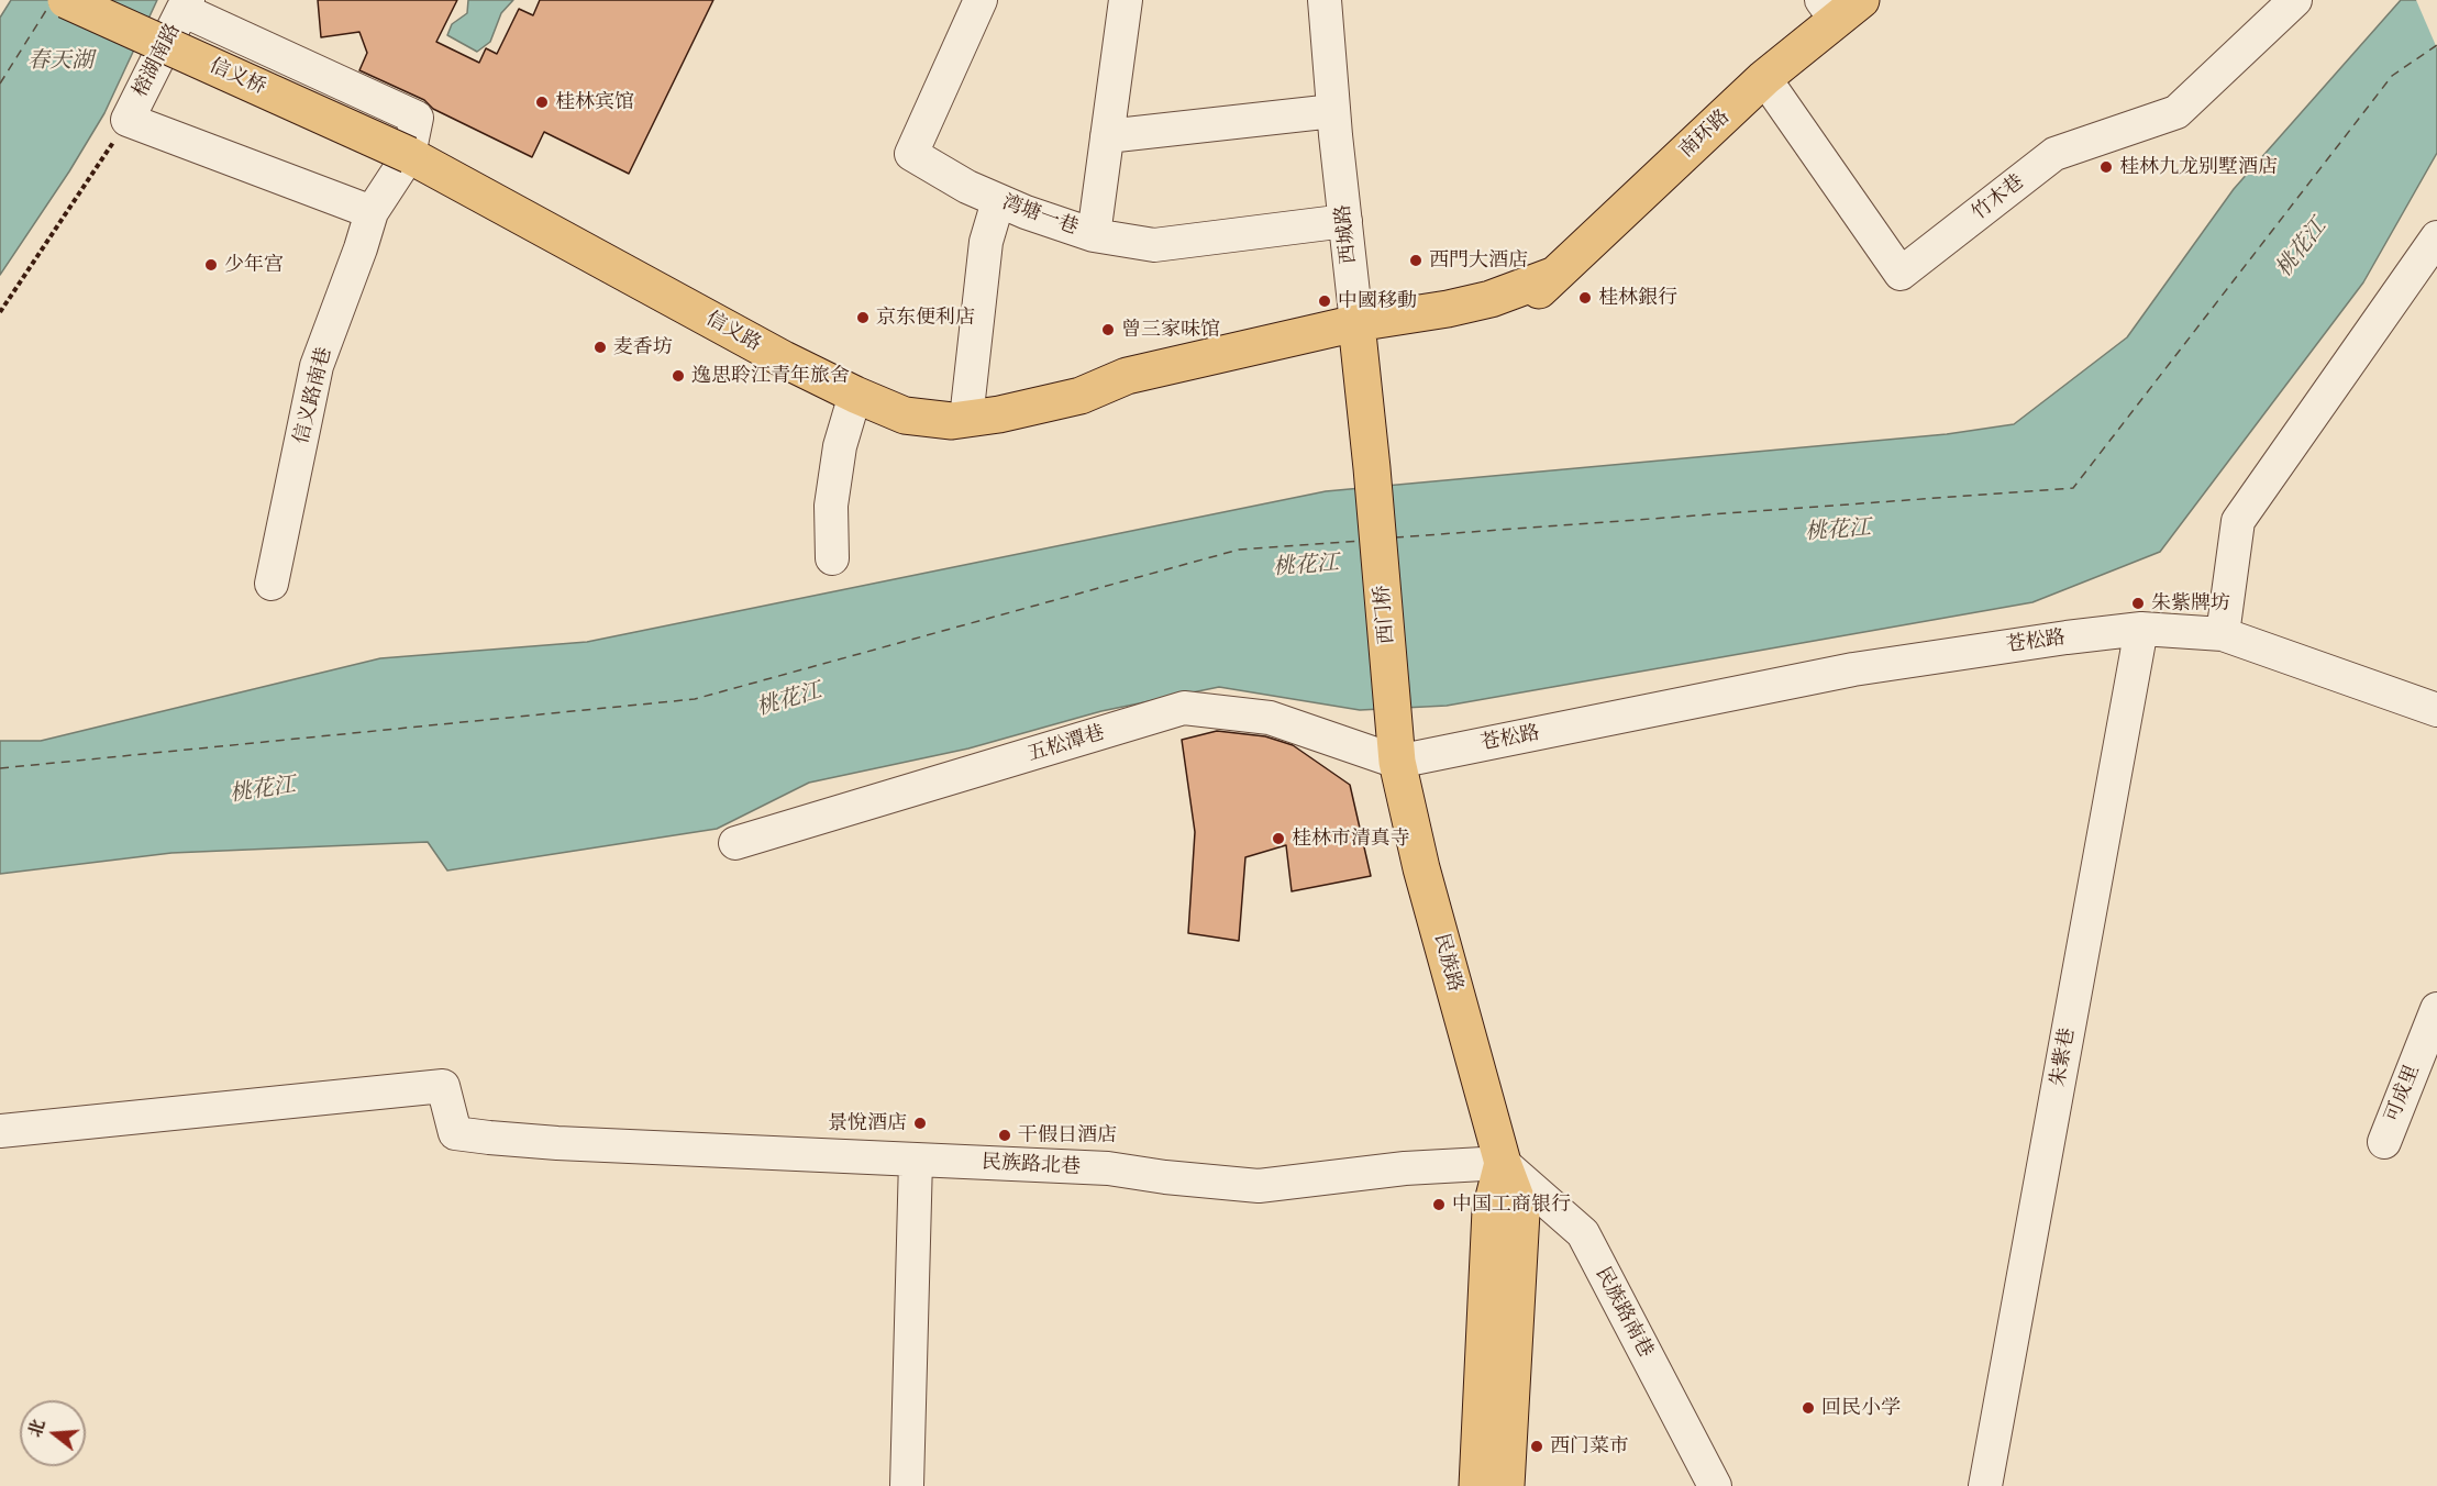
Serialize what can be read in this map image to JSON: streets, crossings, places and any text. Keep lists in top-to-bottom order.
{
  "streets": {
    "main road": [
      "信义桥",
      "南环路",
      "西城路",
      "信义路",
      "西门桥",
      "民族路"
    ],
    "street": [
      "榕湖南路",
      "竹木巷",
      "湾塘一巷",
      "信义路南巷",
      "苍松路",
      "五松潭巷",
      "朱紫巷",
      "可成里",
      "民族路北巷",
      "民族路南巷"
    ]
  },
  "crossings": [
    ["榕湖南路", "信义路南巷"],
    ["信义桥", "信义路"],
    ["信义桥", "信义路南巷"],
    ["南环路", "竹木巷"],
    ["南环路", "西城路"],
    ["南环路", "信义路"],
    ["湾塘一巷", "西城路"],
    ["西城路", "西门桥"],
    ["信义路", "信义路南巷"],
    ["西门桥", "苍松路"],
    ["西门桥", "五松潭巷"],
    ["西门桥", "民族路"],
    ["苍松路", "五松潭巷"],
    ["苍松路", "民族路"],
    ["苍松路", "朱紫巷"],
    ["五松潭巷", "民族路"],
    ["民族路", "民族路北巷"],
    ["民族路", "民族路南巷"],
    ["民族路北巷", "民族路南巷"]
  ],
  "water": ["春天湖", "桃花江"],
  "places": [
    "桂林宾馆",
    "桂林九龙别墅酒店",
    "西門大酒店",
    "少年宫",
    "桂林銀行",
    "中國移動",
    "京东便利店",
    "曾三家味馆",
    "麦香坊",
    "逸思聆江青年旅舍",
    "朱紫牌坊",
    "桂林市清真寺",
    "景悅酒店",
    "干假日酒店",
    "中国工商银行",
    "回民小学",
    "西门菜市"
  ],
  "north": "left"
}
